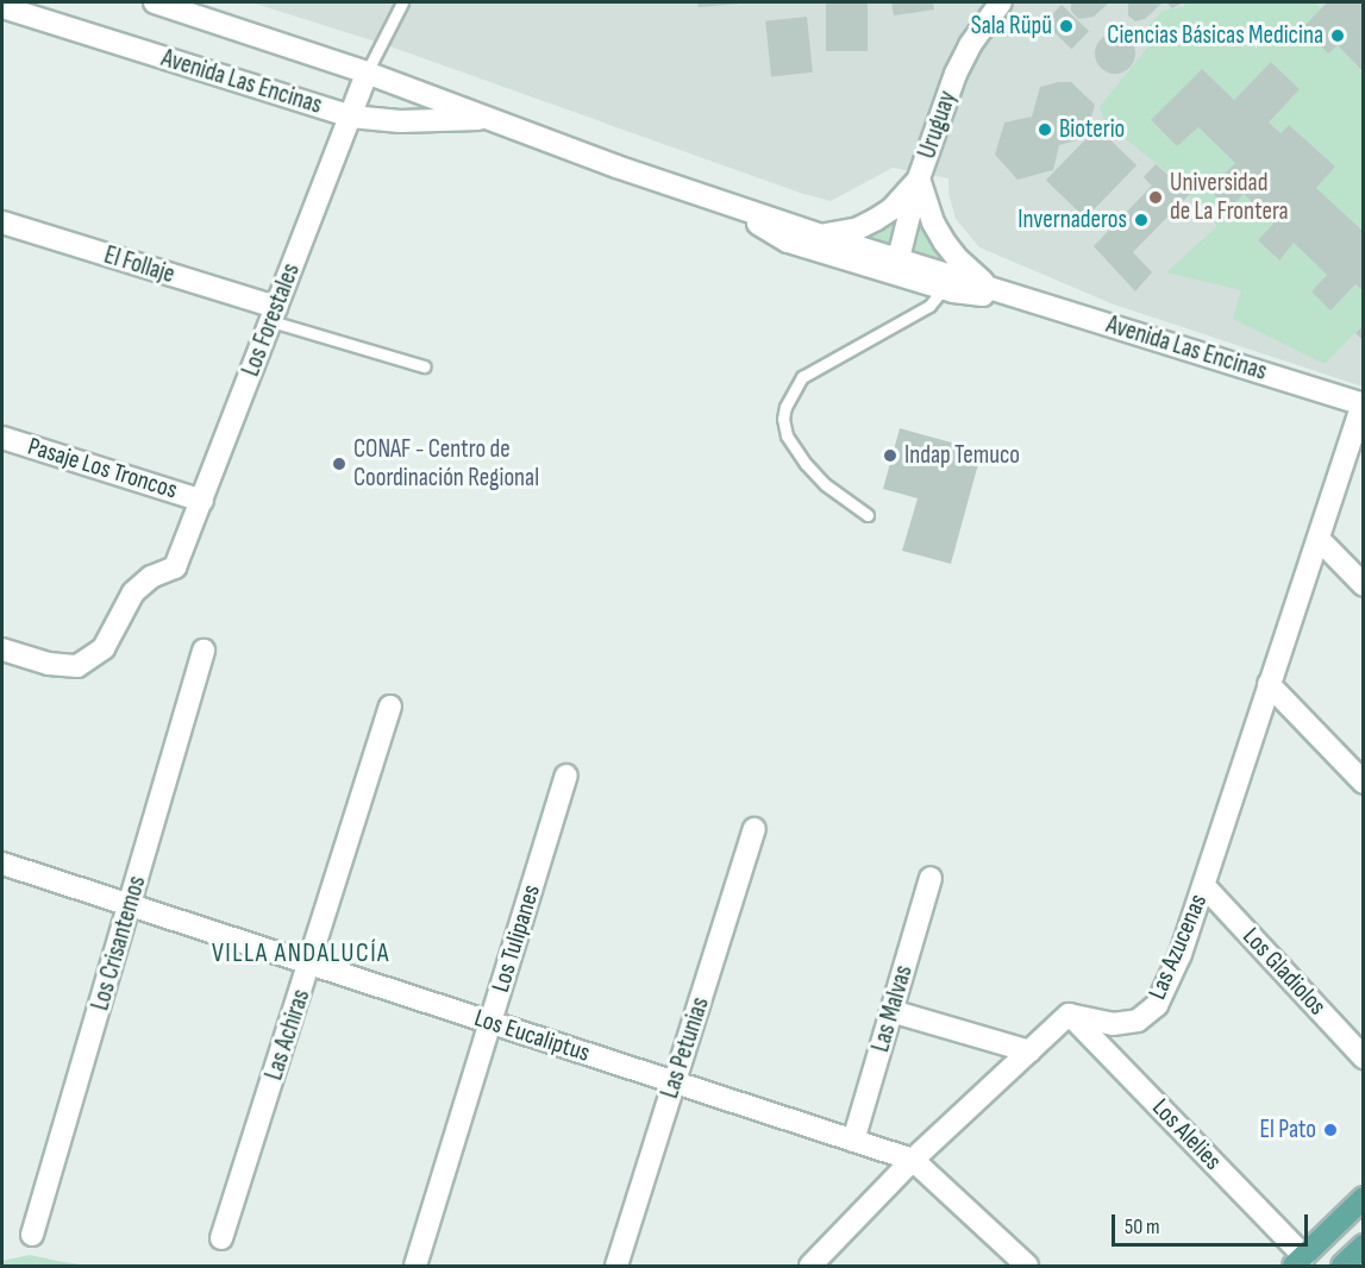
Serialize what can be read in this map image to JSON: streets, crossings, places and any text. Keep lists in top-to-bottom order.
{
  "streets": {
    "street": [
      "Avenida Las Encinas",
      "Uruguay",
      "El Follaje",
      "Los Forestales",
      "Pasaje Los Troncos",
      "Los Tulipanes",
      "Los Crisantemos",
      "Las Azucenas",
      "Los Gladiolos",
      "Las Malvas",
      "Las Achiras",
      "Los Eucaliptus",
      "Las Petunias",
      "Los Alelies"
    ]
  },
  "crossings": [
    ["Avenida Las Encinas", "Uruguay"],
    ["Avenida Las Encinas", "Los Forestales"],
    ["Avenida Las Encinas", "Las Azucenas"],
    ["El Follaje", "Los Forestales"],
    ["Los Forestales", "Pasaje Los Troncos"],
    ["Los Tulipanes", "Los Eucaliptus"],
    ["Los Crisantemos", "Los Eucaliptus"],
    ["Las Azucenas", "Los Gladiolos"],
    ["Las Azucenas", "Los Alelies"],
    ["Las Malvas", "Los Eucaliptus"],
    ["Las Achiras", "Los Eucaliptus"],
    ["Los Eucaliptus", "Las Petunias"]
  ],
  "districts": ["VILLA ANDALUCÍA"],
  "places": [
    "Sala Rüpü",
    "Ciencias Básicas Medicina",
    "Bioterio",
    "Universidad de La Frontera",
    "Invernaderos",
    "Indap Temuco",
    "CONAF - Centro de Coordinación Regional",
    "El Pato"
  ],
  "scale_bar": "50 m"
}
